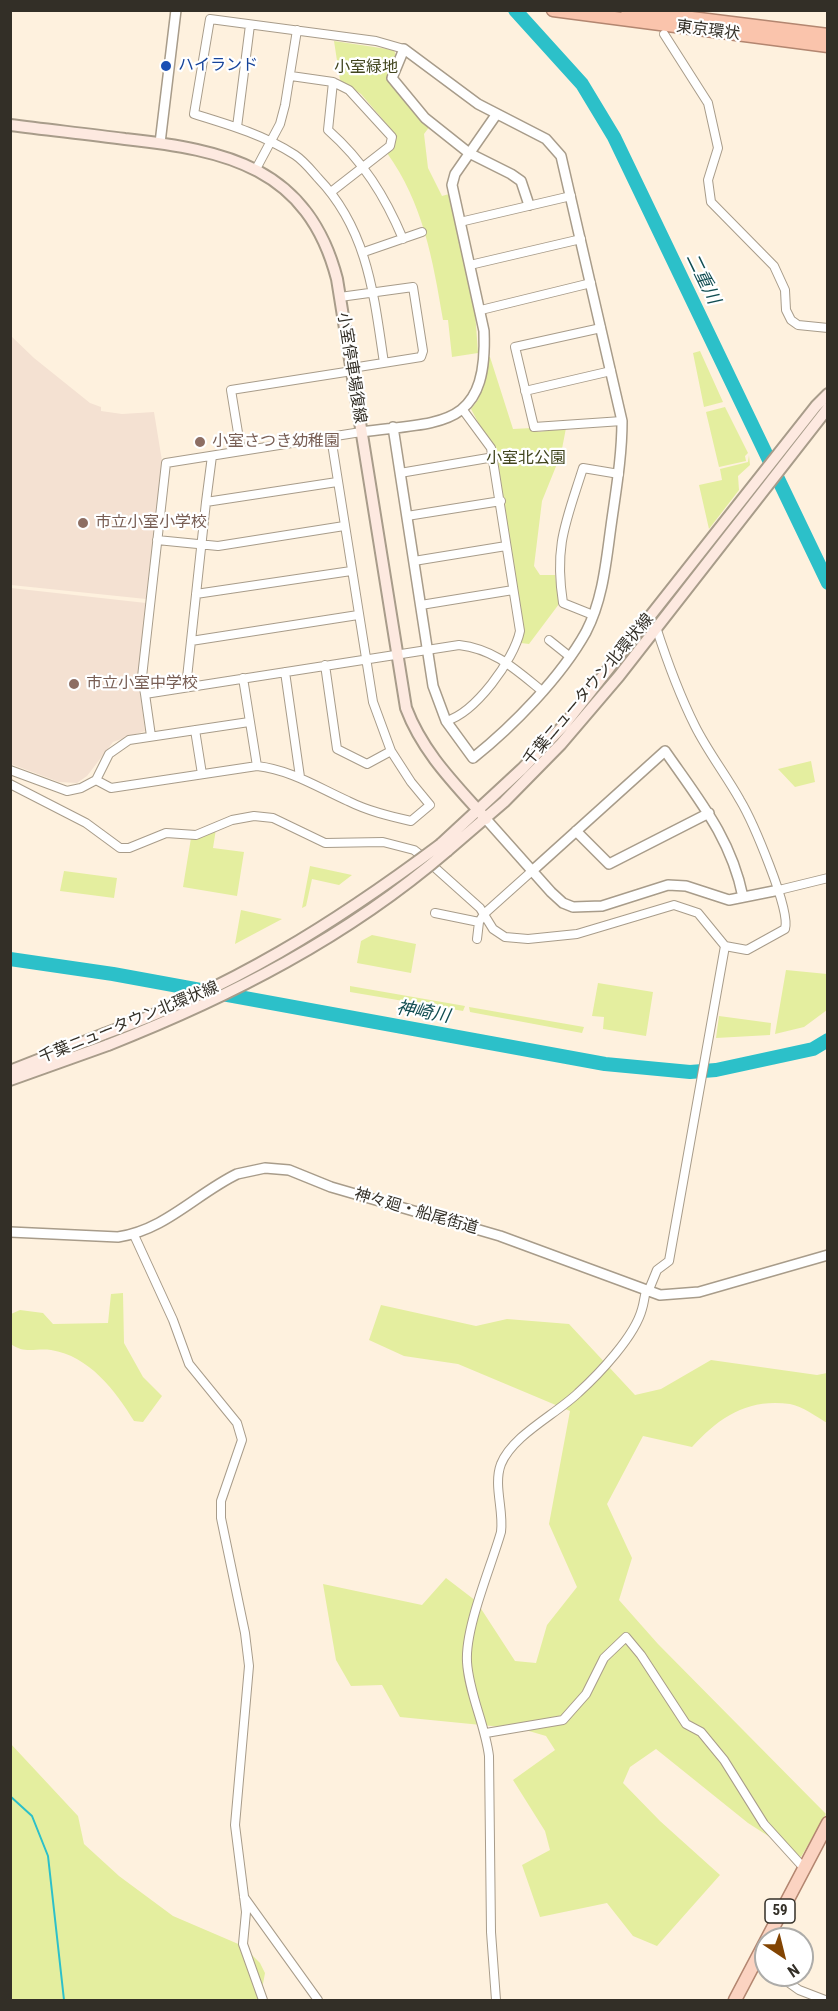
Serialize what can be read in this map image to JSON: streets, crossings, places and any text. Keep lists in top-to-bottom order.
{
  "streets": {
    "highway": ["東京環状"],
    "main road": ["小室停車場復線", "千葉ニュータウン北環状線", "59"],
    "street": ["神々廻・船尾街道"]
  },
  "crossings": [
    ["小室停車場復線", "千葉ニュータウン北環状線"]
  ],
  "water": ["二重川", "神崎川"],
  "parks": ["小室緑地", "小室北公園"],
  "places": [
    "ハイランド",
    "小室さつき幼稚園",
    "市立小室小学校",
    "市立小室中学校"
  ],
  "north": "bottom right"
}
